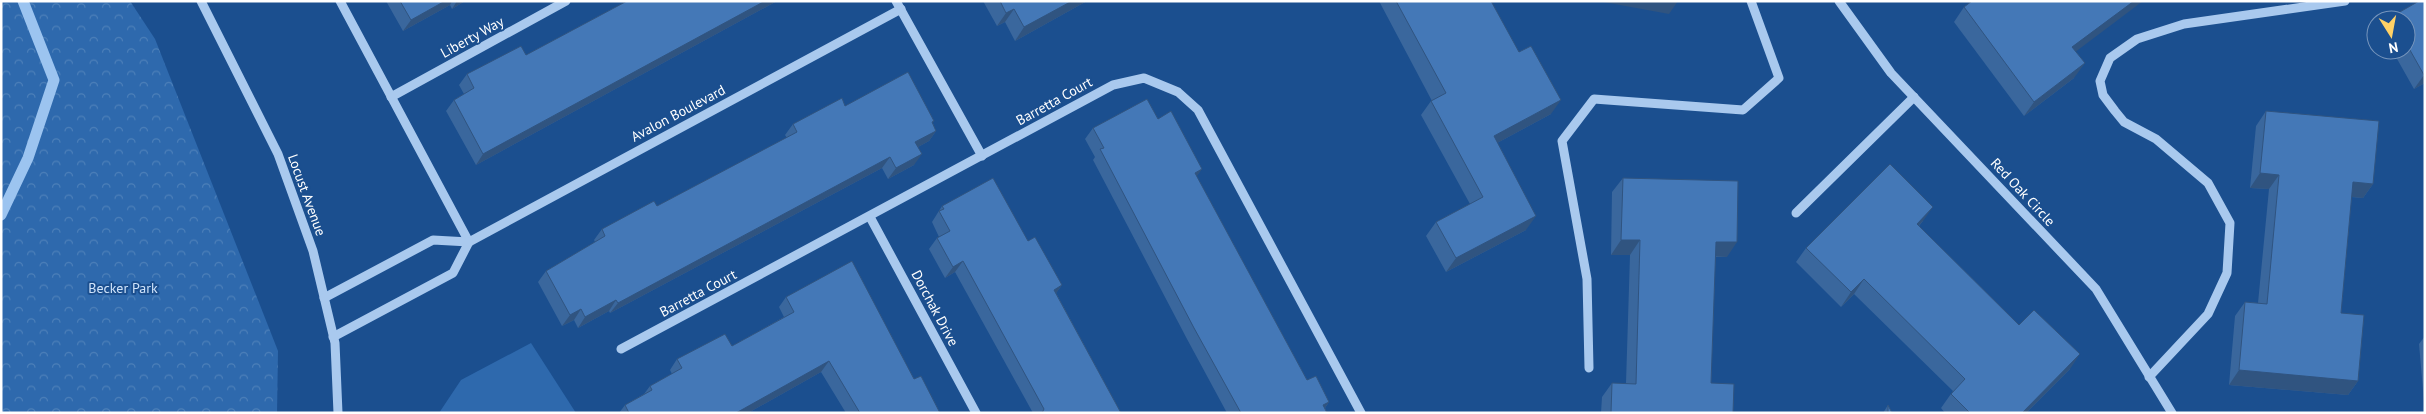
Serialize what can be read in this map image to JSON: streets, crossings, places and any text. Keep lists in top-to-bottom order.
{
  "streets": {
    "street": [
      "Liberty Way",
      "Barretta Court",
      "Avalon Boulevard",
      "Red Oak Circle",
      "Locust Avenue",
      "Dorchak Drive"
    ]
  },
  "crossings": [
    ["Barretta Court", "Avalon Boulevard"],
    ["Barretta Court", "Dorchak Drive"]
  ],
  "parks": ["Becker Park"],
  "north": "bottom"
}
